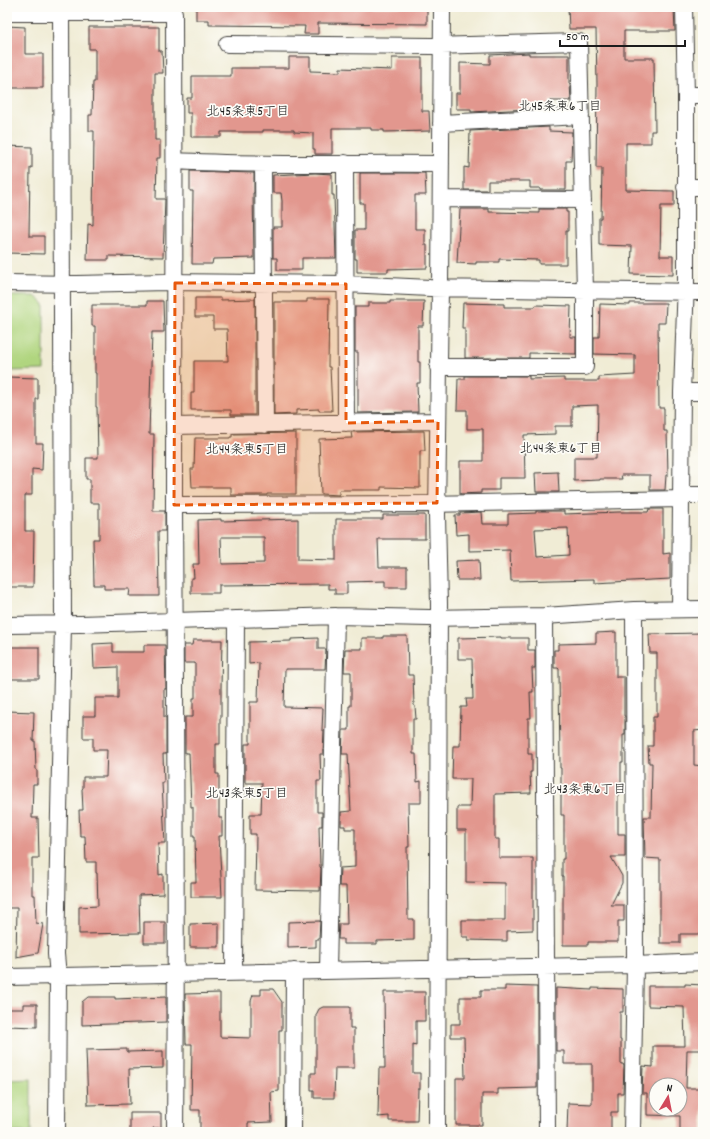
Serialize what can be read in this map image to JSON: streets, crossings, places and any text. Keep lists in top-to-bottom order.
{
  "districts": [
    "北45条東6丁目",
    "北45条東5丁目",
    "北44条東6丁目",
    "北44条東5丁目",
    "北43条東6丁目",
    "北43条東5丁目"
  ],
  "scale_bar": "50 m",
  "north": "top"
}
